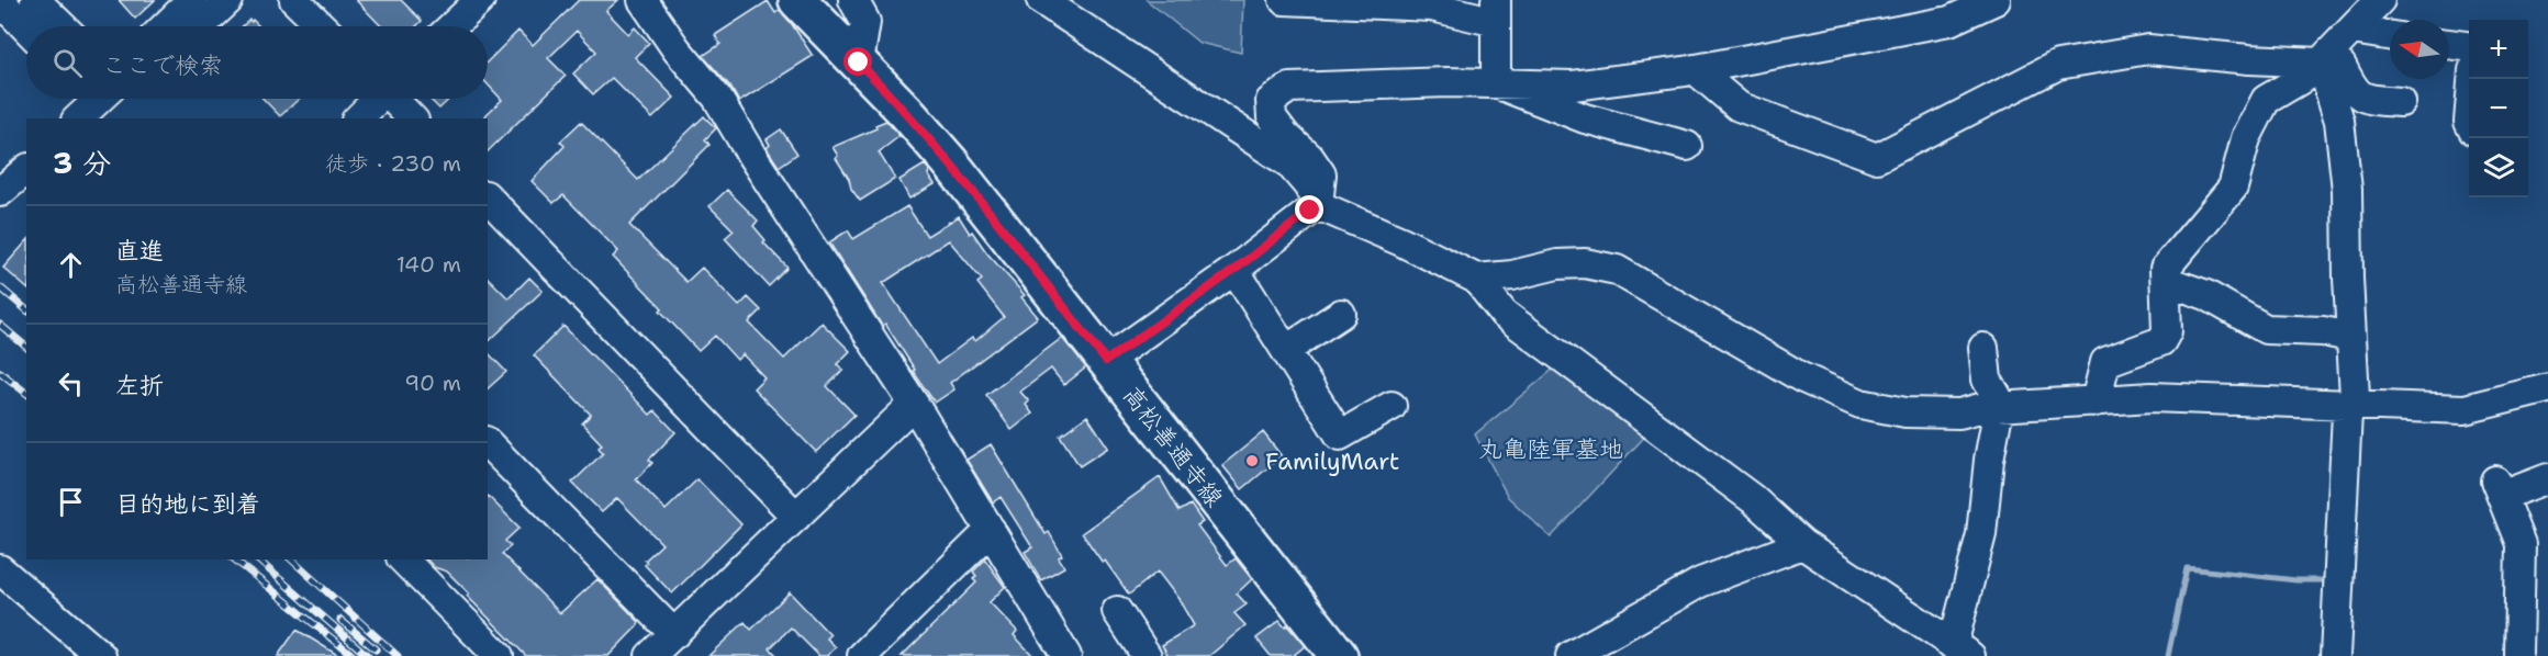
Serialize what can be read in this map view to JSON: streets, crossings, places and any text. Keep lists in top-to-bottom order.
{
  "streets": {
    "main road": ["高松善通寺線"]
  },
  "parks": ["丸亀陸軍墓地"],
  "places": ["FamilyMart"],
  "north": "left",
  "page": {
    "map_buttons": ["+", "−"],
    "search": "ここで検索",
    "heading": ["3 分", "徒歩 · 230 m"],
    "list": [
      ["直進", "高松善通寺線", "140 m"],
      ["左折", "90 m"],
      "目的地に到着"
    ]
  }
}
